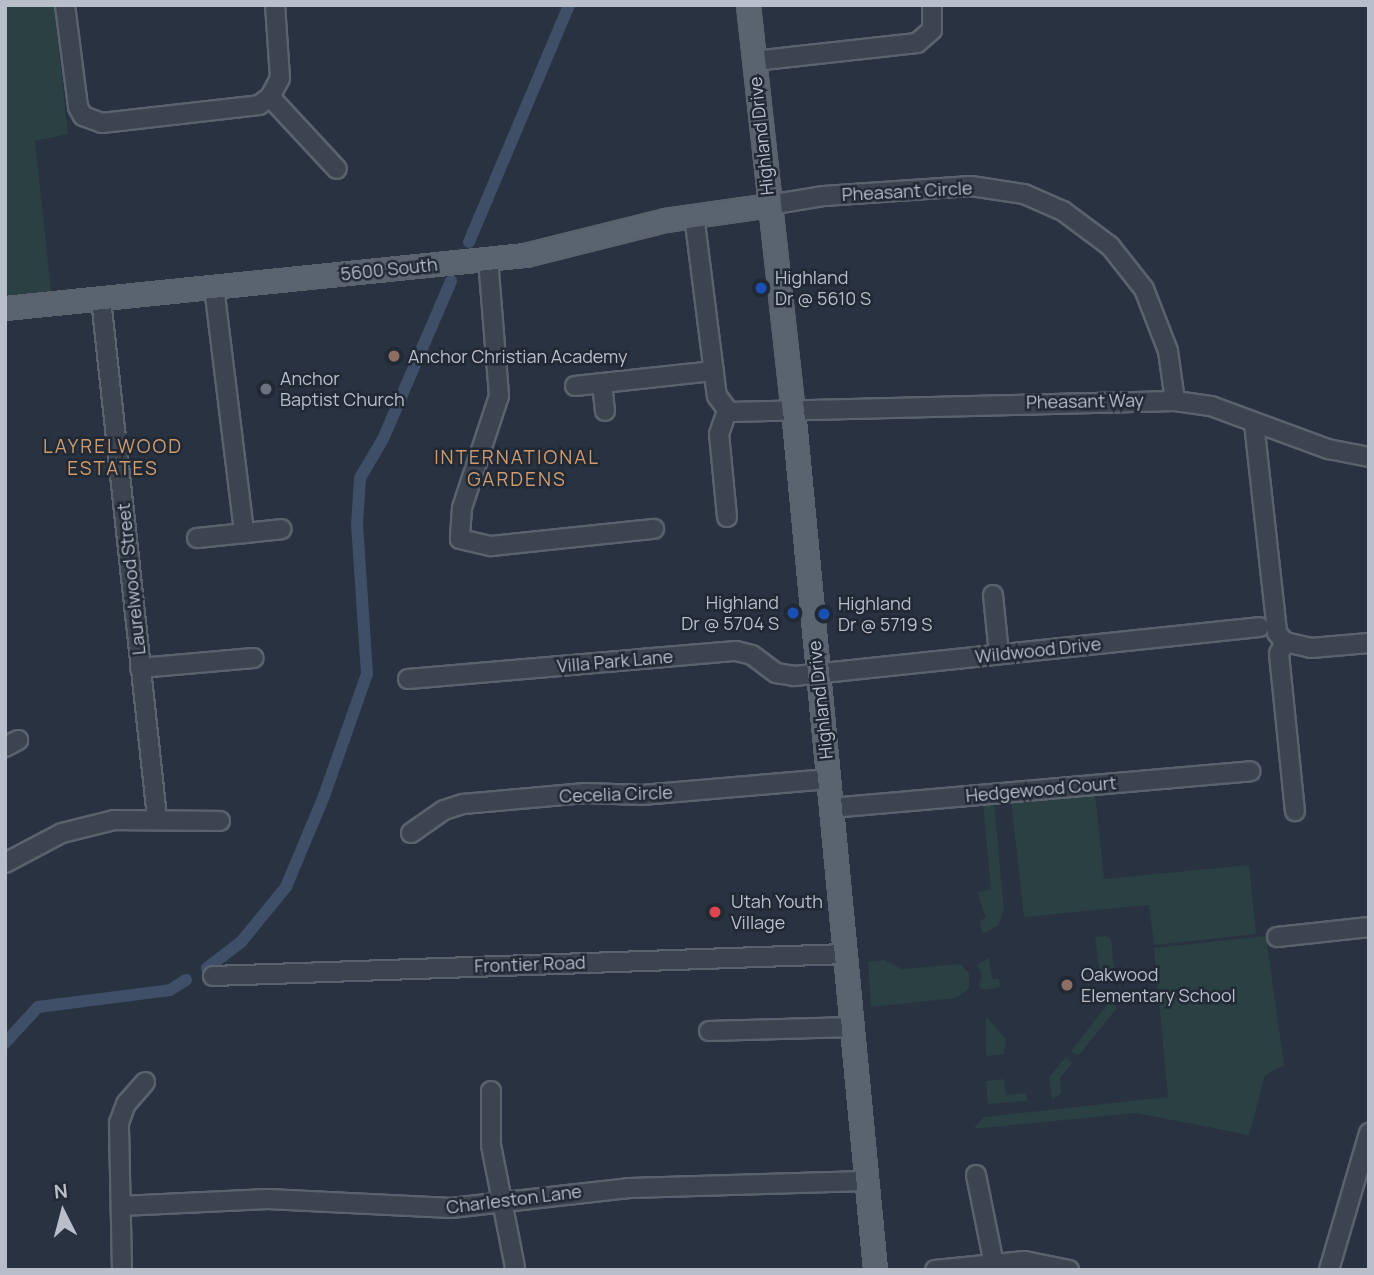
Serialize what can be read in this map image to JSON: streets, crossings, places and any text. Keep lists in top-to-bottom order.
{
  "streets": {
    "main road": ["Highland Drive", "5600 South"],
    "street": [
      "Pheasant Circle",
      "Pheasant Way",
      "Laurelwood Street",
      "Wildwood Drive",
      "Villa Park Lane",
      "Hedgewood Court",
      "Cecelia Circle",
      "Frontier Road",
      "Charleston Lane"
    ]
  },
  "crossings": [
    ["Highland Drive", "Pheasant Circle"],
    ["Highland Drive", "5600 South"],
    ["Highland Drive", "Pheasant Way"],
    ["Highland Drive", "Wildwood Drive"],
    ["Highland Drive", "Villa Park Lane"],
    ["Highland Drive", "Hedgewood Court"],
    ["Highland Drive", "Cecelia Circle"],
    ["Highland Drive", "Frontier Road"],
    ["Highland Drive", "Charleston Lane"],
    ["Pheasant Circle", "5600 South"],
    ["Pheasant Circle", "Pheasant Way"],
    ["5600 South", "Laurelwood Street"],
    ["Wildwood Drive", "Villa Park Lane"]
  ],
  "districts": ["LAYRELWOOD ESTATES", "INTERNATIONAL GARDENS"],
  "places": [
    "Highland Dr @ 5610 S",
    "Anchor Christian Academy",
    "Anchor Baptist Church",
    "Highland Dr @ 5704 S",
    "Highland Dr @ 5719 S",
    "Utah Youth Village",
    "Oakwood Elementary School"
  ],
  "north": "top"
}
